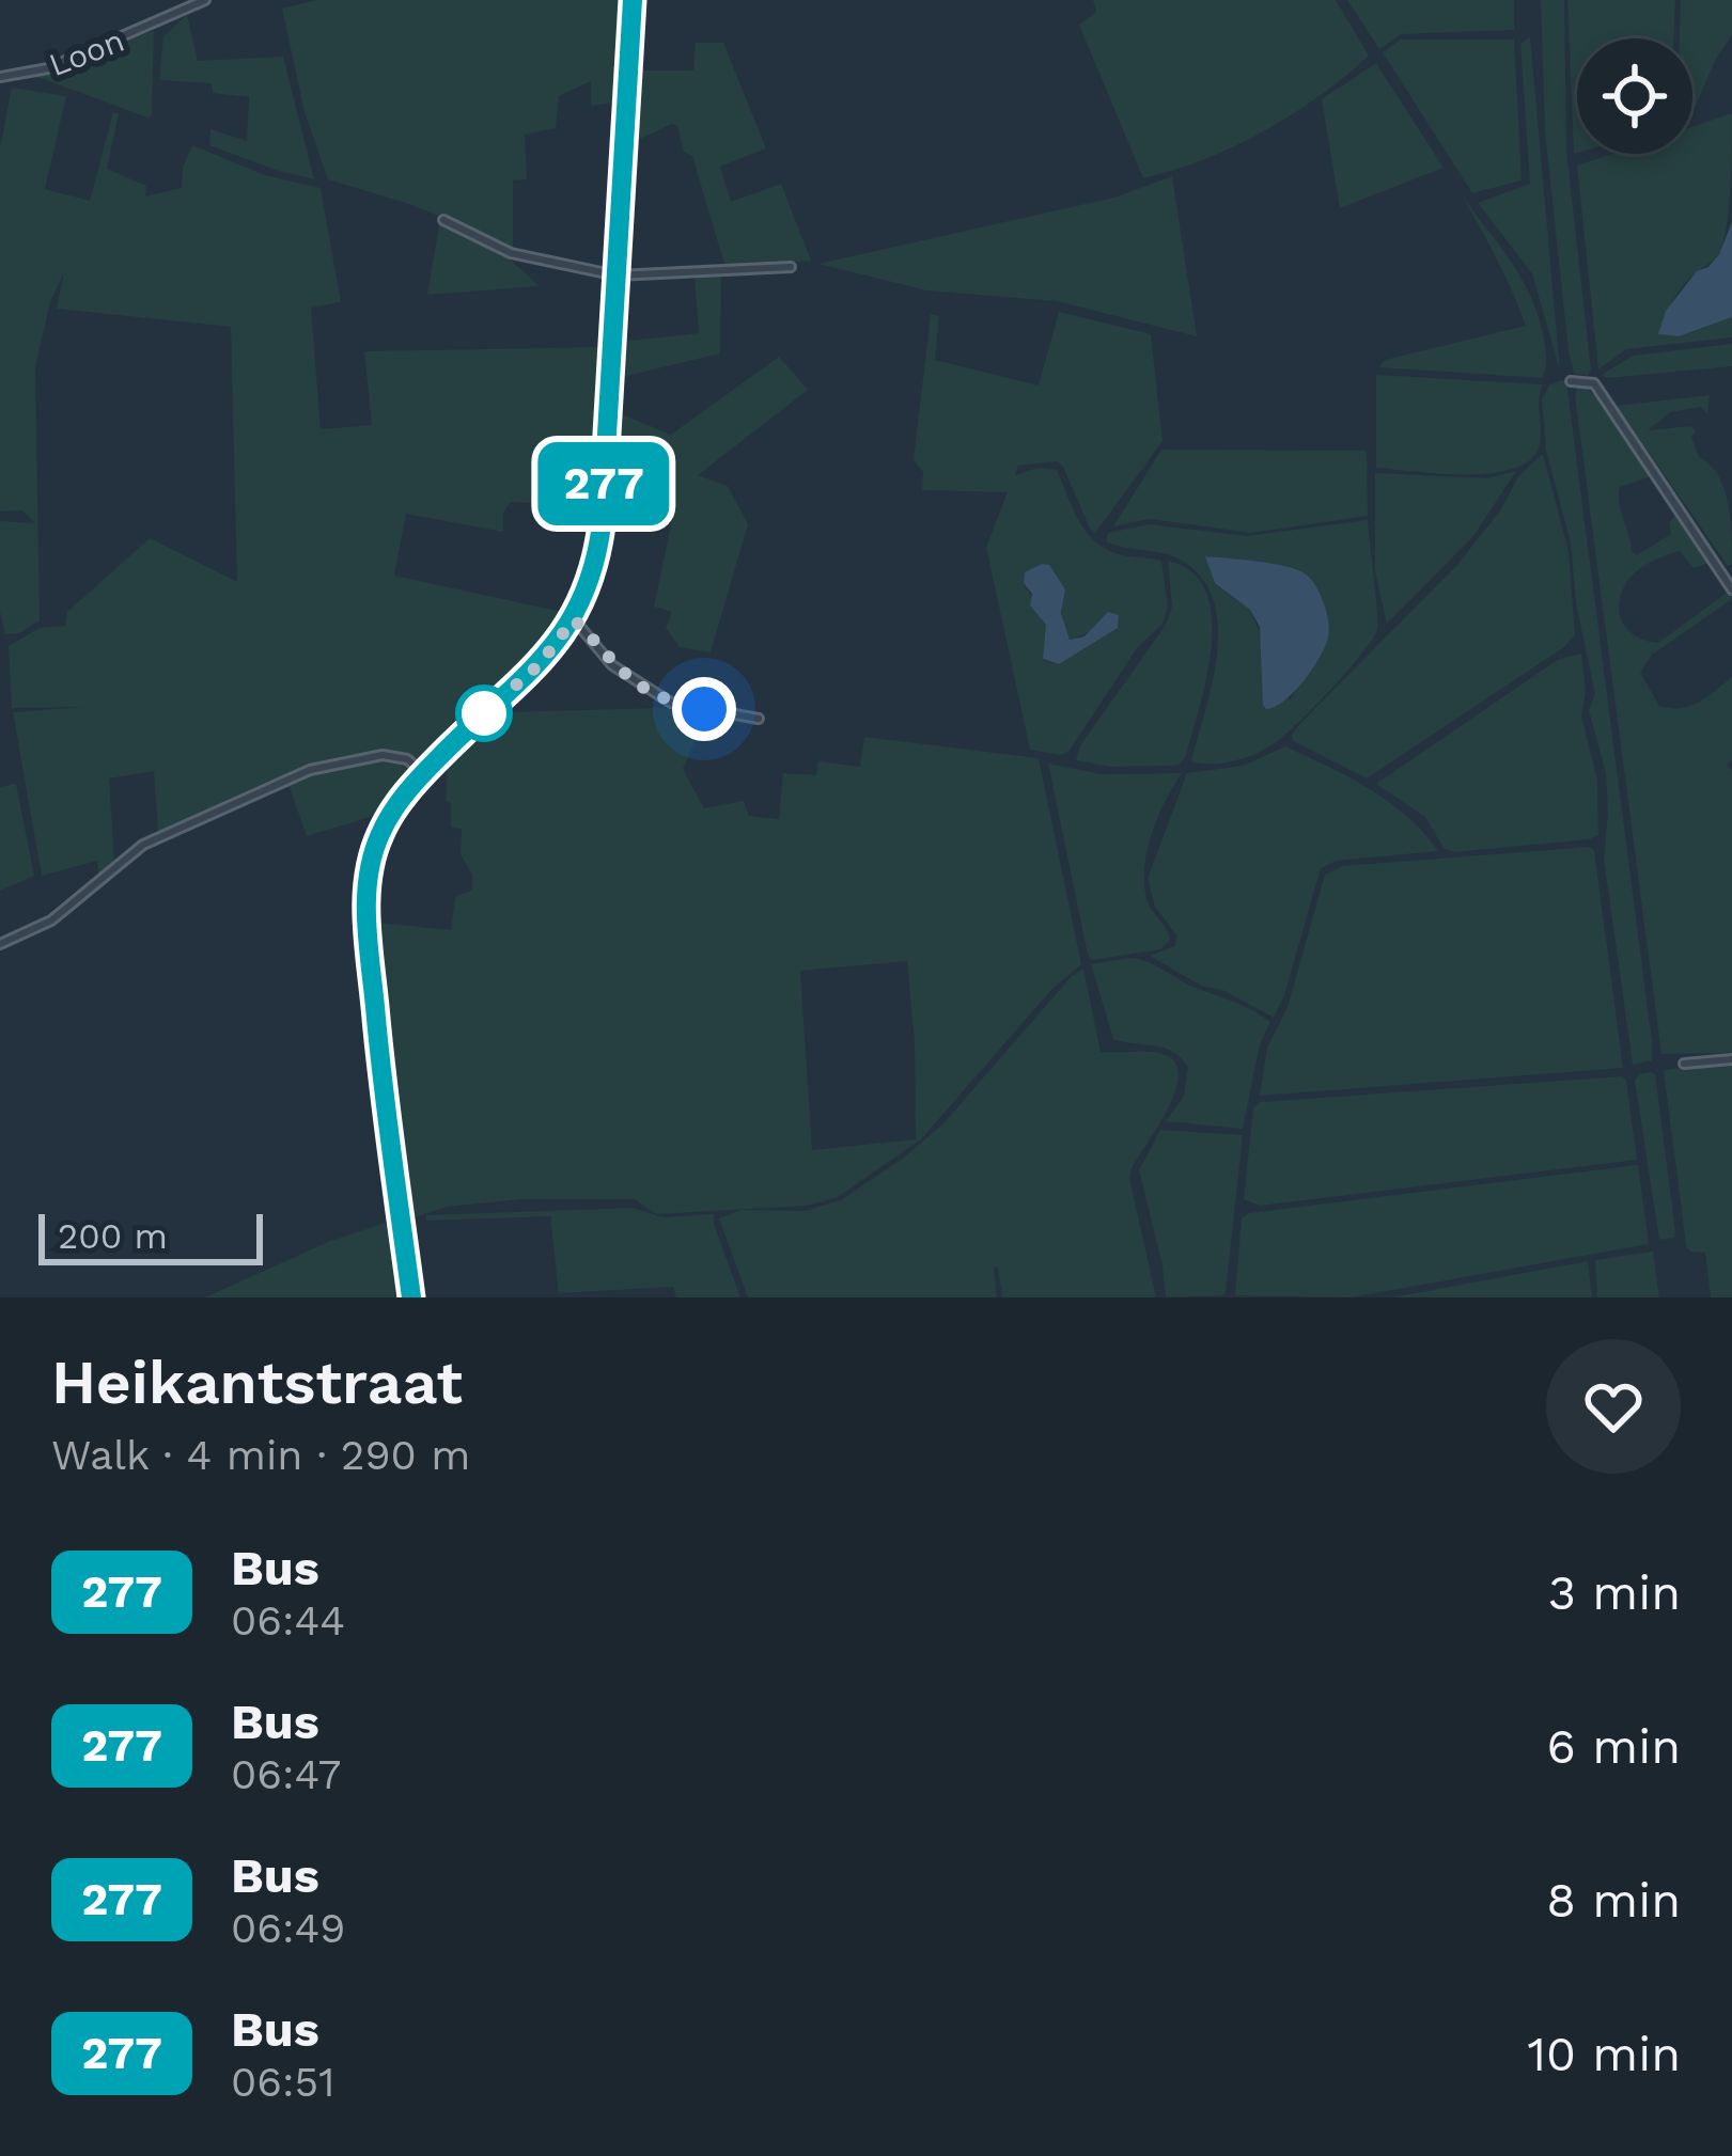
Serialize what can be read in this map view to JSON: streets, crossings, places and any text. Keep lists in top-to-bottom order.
{
  "streets": {
    "street": ["Loon"]
  },
  "lines": ["bus line 277"],
  "scale_bar": "200 m",
  "page": {
    "on_map": "277",
    "scale": "200 m",
    "heading": ["Heikantstraat", "Walk · 4 min · 290 m"],
    "list": [
      {
        "mark": "277",
        "name": "Bus",
        "note": "06:44",
        "value": "3 min"
      },
      {
        "mark": "277",
        "name": "Bus",
        "note": "06:47",
        "value": "6 min"
      },
      {
        "mark": "277",
        "name": "Bus",
        "note": "06:49",
        "value": "8 min"
      },
      {
        "mark": "277",
        "name": "Bus",
        "note": "06:51",
        "value": "10 min"
      }
    ]
  }
}
